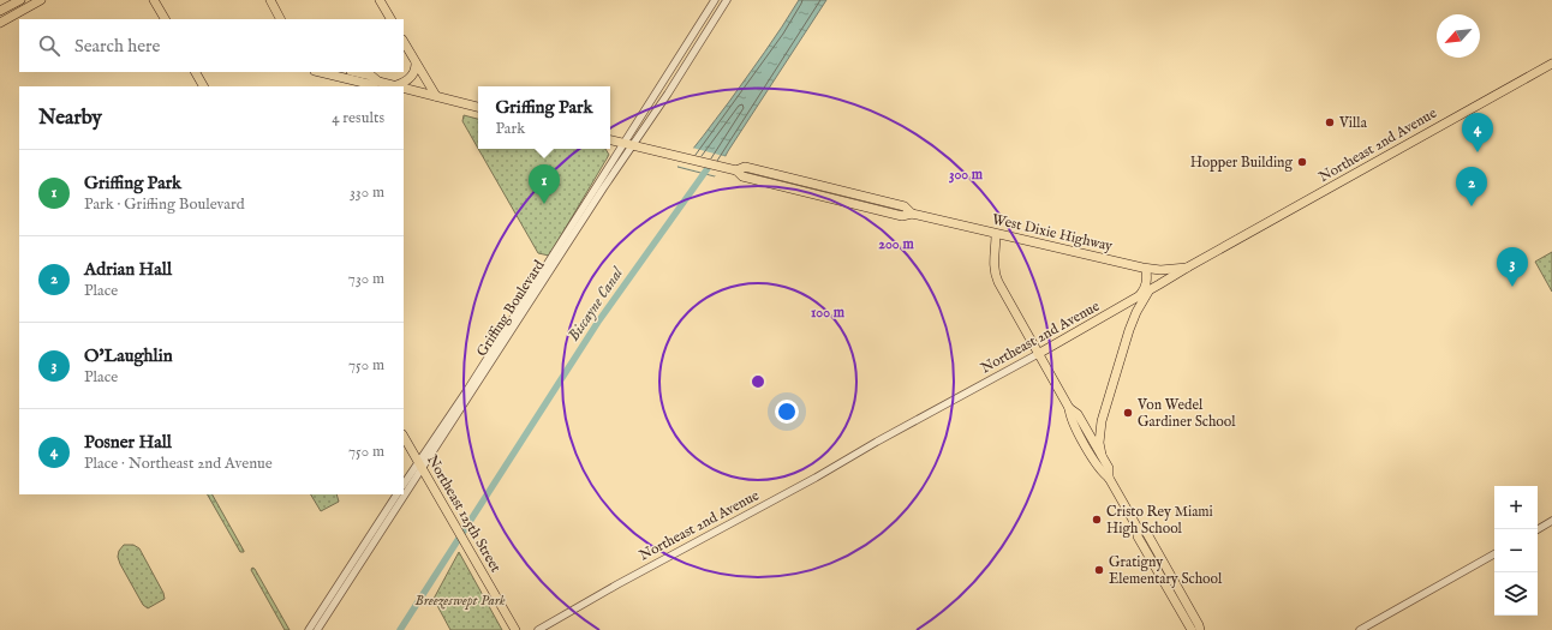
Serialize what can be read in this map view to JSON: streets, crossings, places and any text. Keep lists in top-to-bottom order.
{
  "streets": {
    "main road": ["Northeast 2nd Avenue", "West Dixie Highway", "Northeast 125th Street"],
    "street": ["Griffing Boulevard"]
  },
  "crossings": [
    ["Northeast 2nd Avenue", "West Dixie Highway"],
    ["West Dixie Highway", "Griffing Boulevard"],
    ["Griffing Boulevard", "Northeast 125th Street"]
  ],
  "water": ["Biscayne Canal"],
  "parks": ["Breezeswept Park"],
  "places": [
    "Villa",
    "Hopper Building",
    "Von Wedel Gardiner School",
    "Cristo Rey Miami High School",
    "Gratigny Elementary School"
  ],
  "north": "bottom left",
  "page": {
    "search": "Search here",
    "popup": ["Griffing Park", "Park"],
    "heading": ["Nearby", "4 results"],
    "pins": [
      "4",
      "1",
      "2",
      "3"
    ],
    "list": [
      {
        "mark": "1",
        "name": "Griffing Park",
        "note": "Park · Griffing Boulevard",
        "value": "330 m"
      },
      {
        "mark": "2",
        "name": "Adrian Hall",
        "note": "Place",
        "value": "730 m"
      },
      {
        "mark": "3",
        "name": "O'Laughlin",
        "note": "Place",
        "value": "750 m"
      },
      {
        "mark": "4",
        "name": "Posner Hall",
        "note": "Place · Northeast 2nd Avenue",
        "value": "750 m"
      }
    ],
    "map_buttons": ["+", "−"]
  },
  "rings": ["300 m", "200 m", "100 m"]
}
